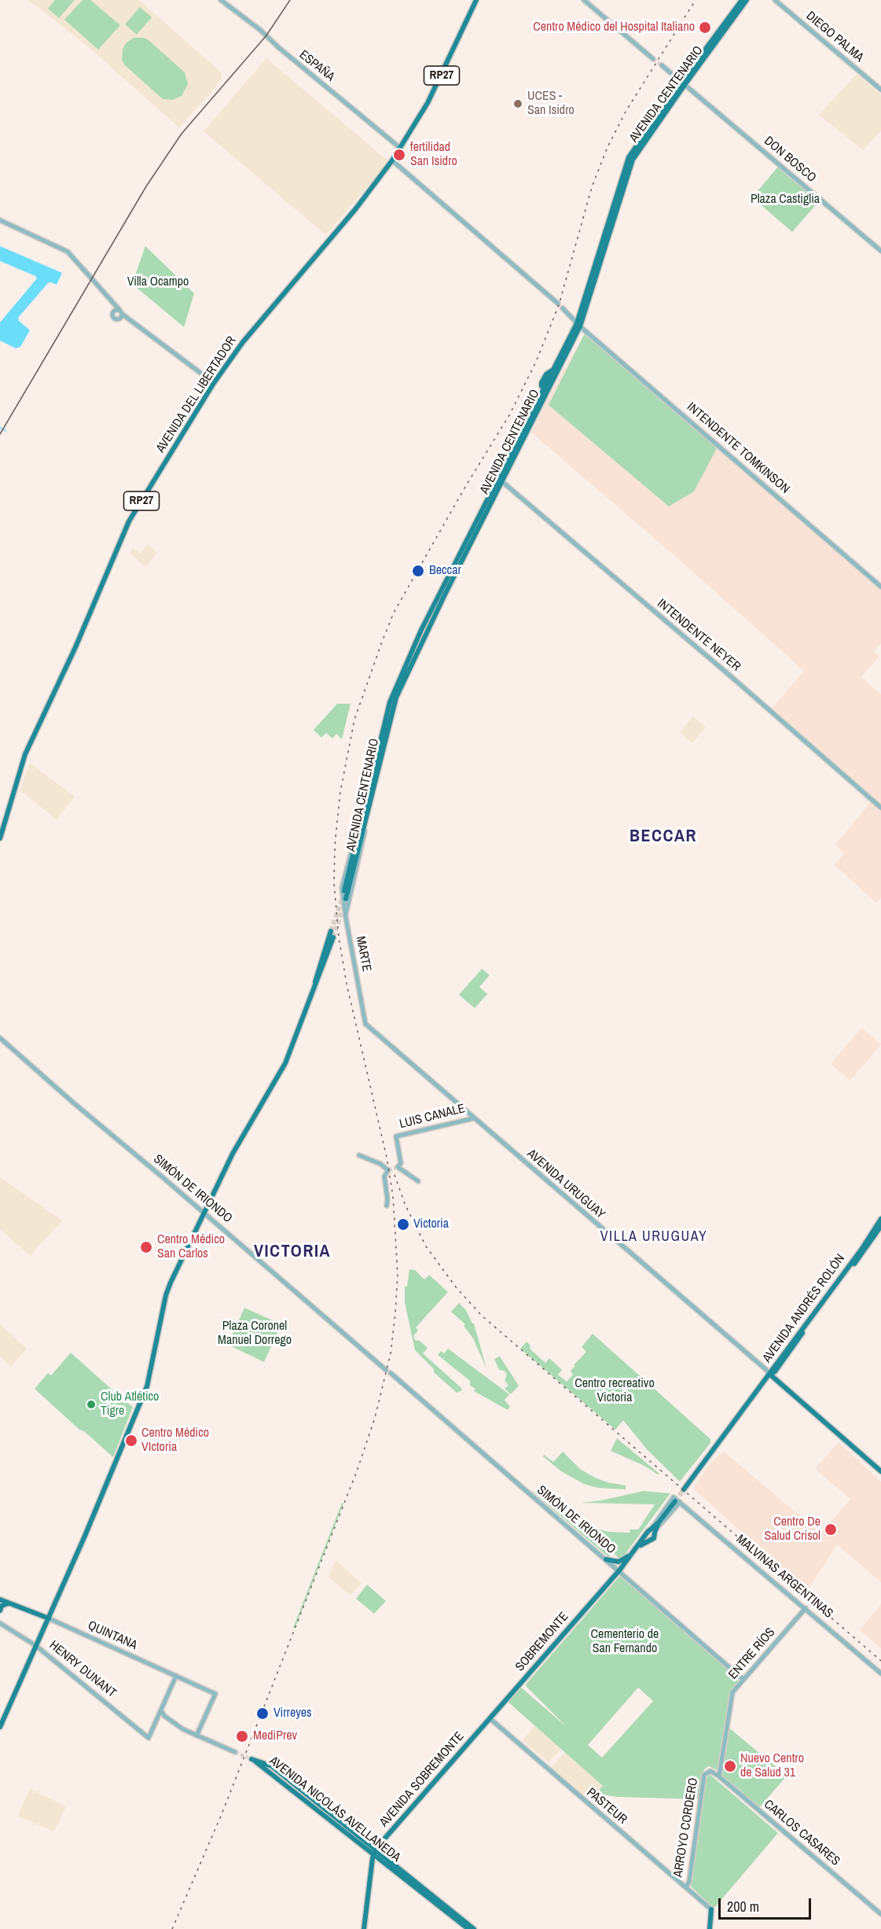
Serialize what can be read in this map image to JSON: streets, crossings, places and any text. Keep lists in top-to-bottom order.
{
  "streets": {
    "main road": [
      "RP27",
      "AVENIDA CENTENARIO",
      "AVENIDA DEL LIBERTADOR",
      "AVENIDA URUGUAY",
      "AVENIDA ANDRÉS ROLÓN",
      "QUINTANA",
      "SOBREMONTE",
      "AVENIDA SOBREMONTE",
      "AVENIDA NICOLÁS AVELLANEDA"
    ],
    "street": [
      "DIEGO PALMA",
      "ESPAÑA",
      "DON BOSCO",
      "INTENDENTE TOMKINSON",
      "INTENDENTE NEYER",
      "MARTE",
      "LUIS CANALE",
      "SIMÓN DE IRIONDO",
      "MALVINAS ARGENTINAS",
      "ENTRE RÍOS",
      "HENRY DUNANT",
      "PASTEUR",
      "ARROYO CORDERO",
      "CARLOS CASARES"
    ]
  },
  "crossings": [
    ["ESPAÑA", "AVENIDA DEL LIBERTADOR"],
    ["AVENIDA CENTENARIO", "DON BOSCO"],
    ["AVENIDA CENTENARIO", "INTENDENTE TOMKINSON"],
    ["AVENIDA CENTENARIO", "INTENDENTE NEYER"],
    ["MARTE", "AVENIDA URUGUAY"],
    ["LUIS CANALE", "AVENIDA URUGUAY"],
    ["AVENIDA URUGUAY", "AVENIDA ANDRÉS ROLÓN"],
    ["SIMÓN DE IRIONDO", "SOBREMONTE"],
    ["SIMÓN DE IRIONDO", "ENTRE RÍOS"],
    ["MALVINAS ARGENTINAS", "ENTRE RÍOS"],
    ["SOBREMONTE", "AVENIDA SOBREMONTE"],
    ["SOBREMONTE", "PASTEUR"],
    ["ENTRE RÍOS", "CARLOS CASARES"],
    ["AVENIDA SOBREMONTE", "AVENIDA NICOLÁS AVELLANEDA"],
    ["PASTEUR", "ARROYO CORDERO"],
    ["ARROYO CORDERO", "CARLOS CASARES"]
  ],
  "districts": ["BECCAR", "VILLA URUGUAY", "VICTORIA"],
  "parks": [
    "Plaza Castiglia",
    "Villa Ocampo",
    "Plaza Coronel Manuel Dorrego",
    "Centro recreativo Victoria",
    "Cementerio de San Fernando"
  ],
  "places": [
    "Centro Médico del Hospital Italiano",
    "UCES - San Isidro",
    "fertilidad San Isidro",
    "Beccar",
    "Victoria",
    "Centro Médico San Carlos",
    "Club Atlético Tigre",
    "Centro Médico VIctoria",
    "Centro De Salud Crisol",
    "Virreyes",
    "MediPrev",
    "Nuevo Centro de Salud 31"
  ],
  "scale_bar": "200 m"
}
